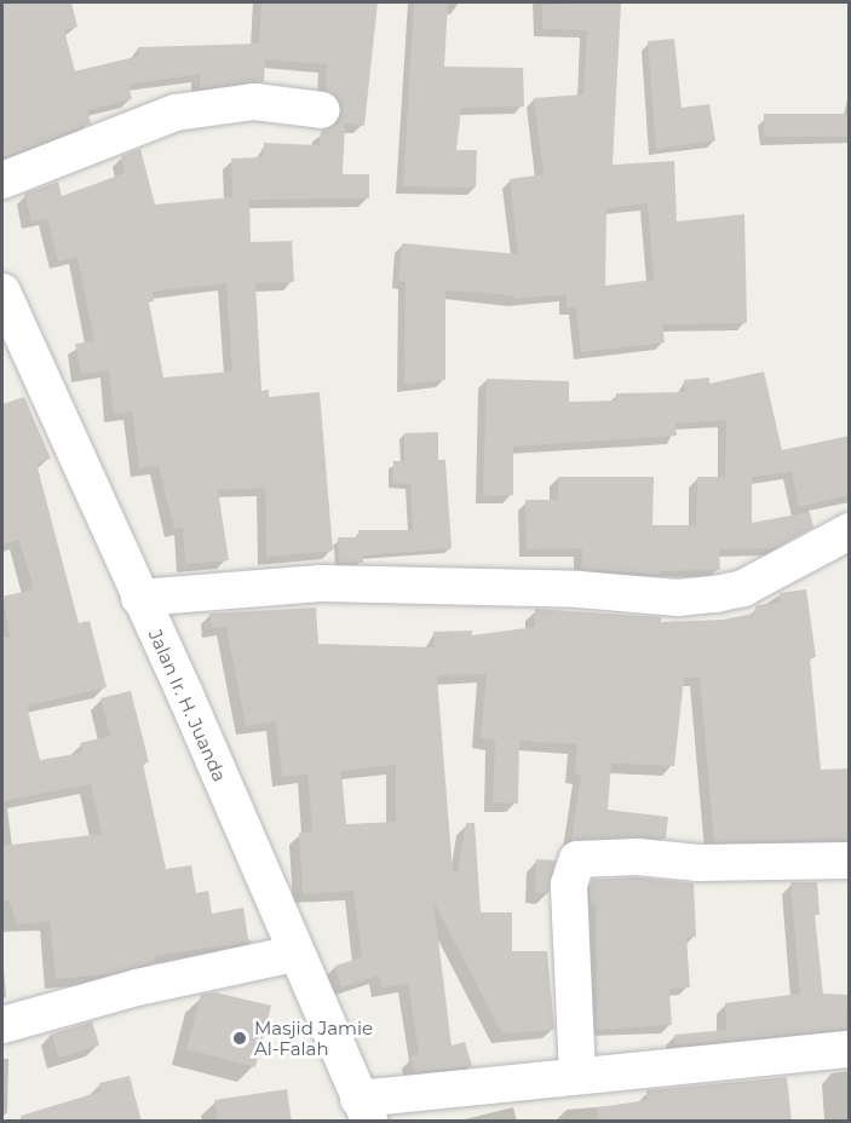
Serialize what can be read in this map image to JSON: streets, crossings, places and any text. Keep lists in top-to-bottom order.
{
  "streets": {
    "street": ["Jalan Ir. H. Juanda"]
  },
  "places": ["Masjid Jamie Al-Falah"]
}
